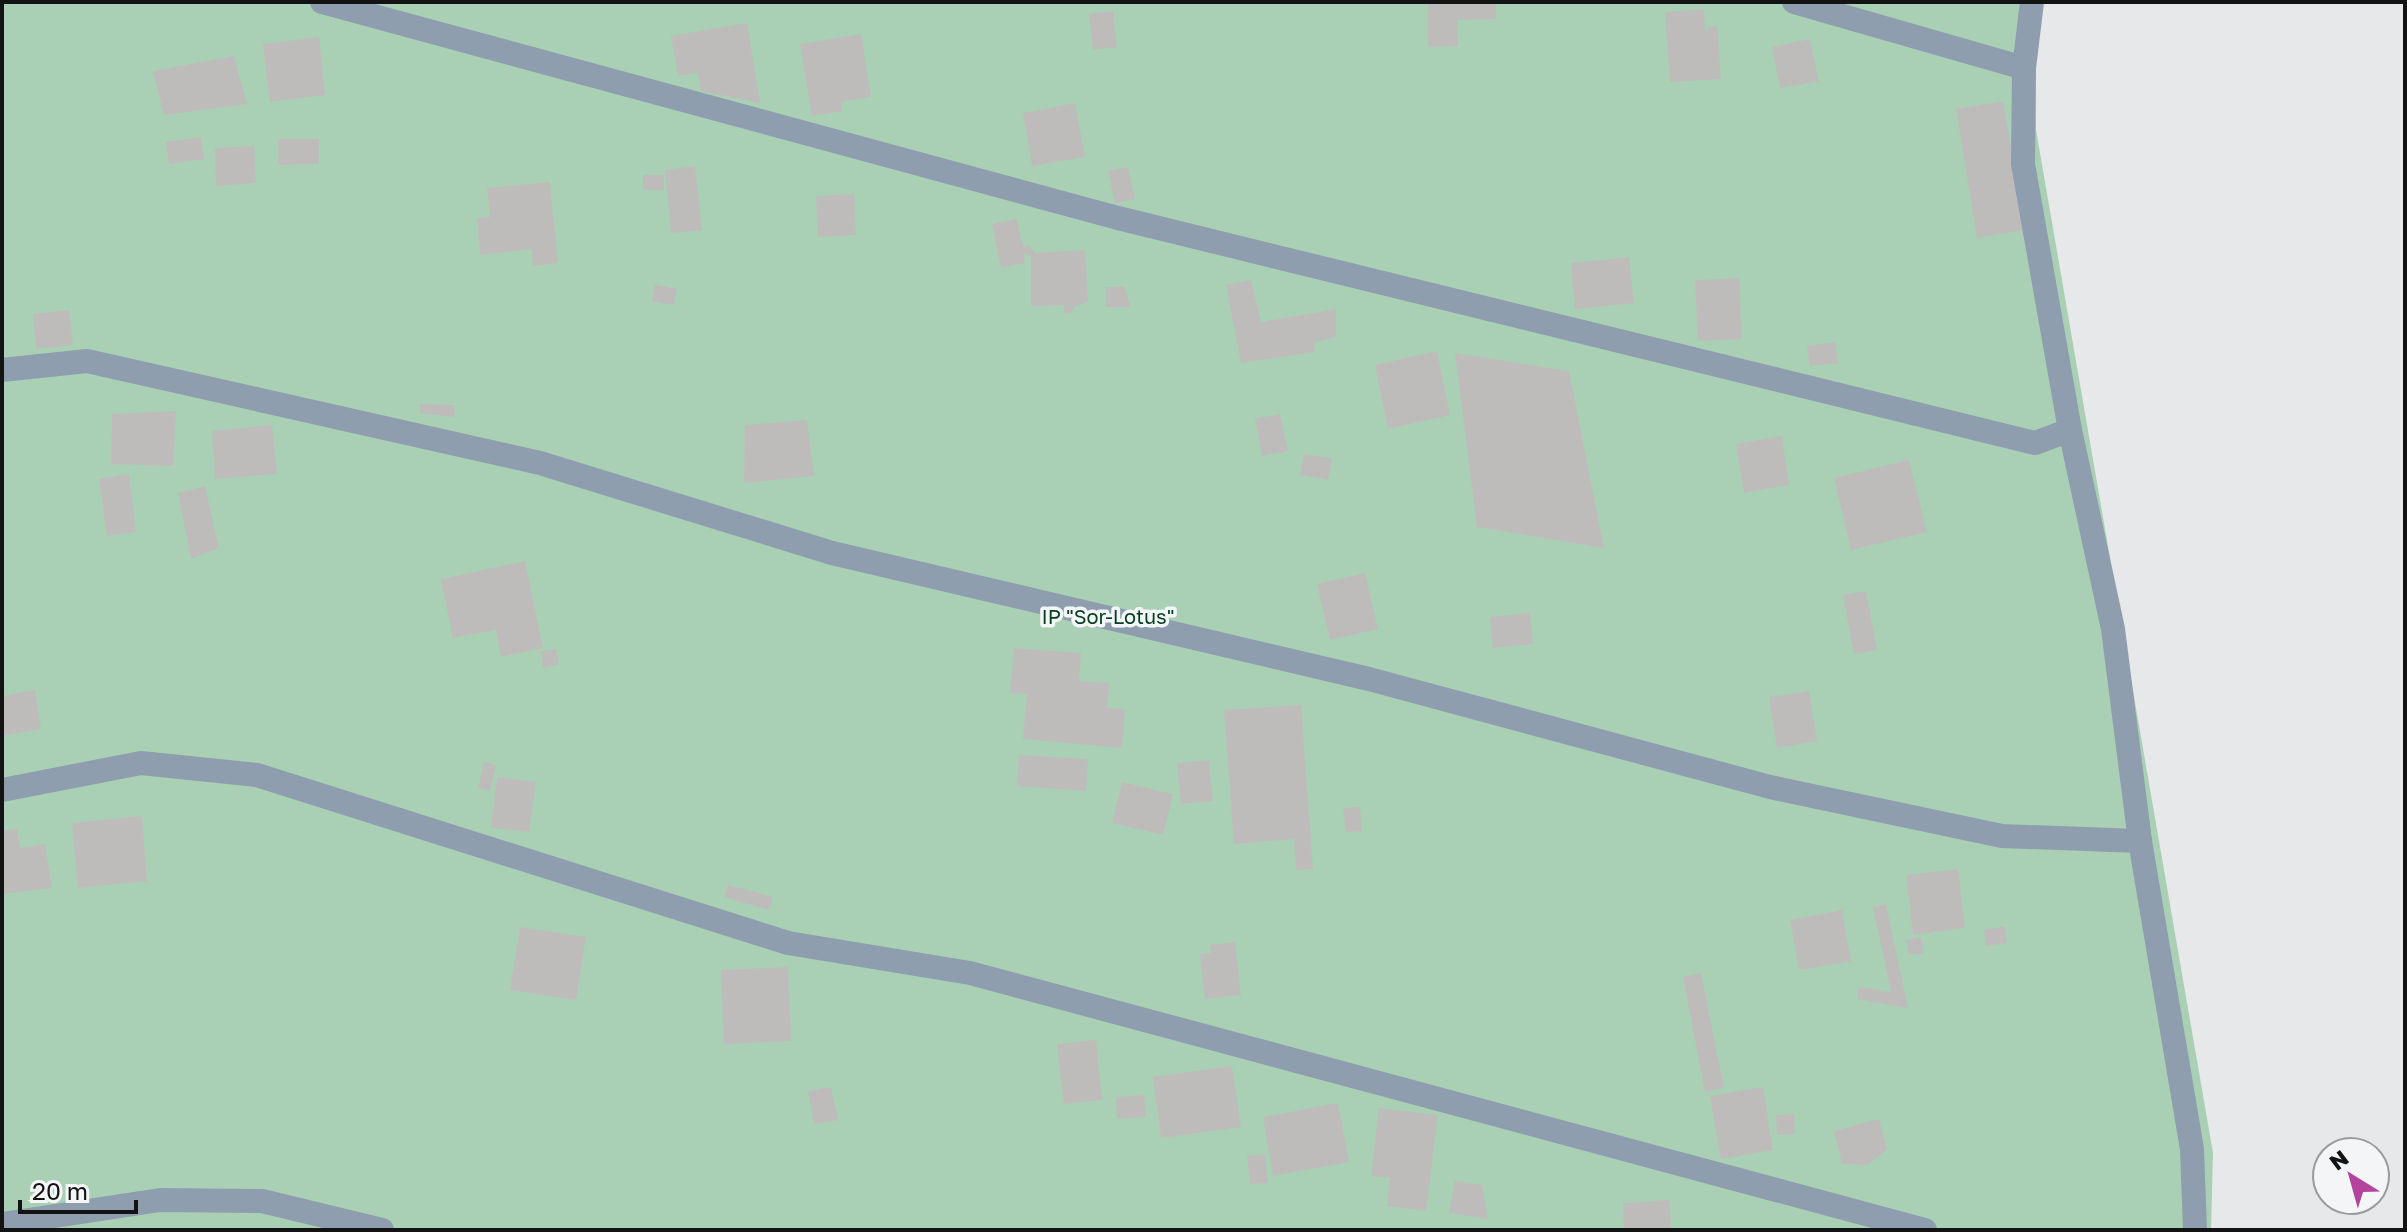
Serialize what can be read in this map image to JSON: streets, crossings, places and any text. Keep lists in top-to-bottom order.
{
  "parks": ["IP \"Sor-Lotus\""],
  "scale_bar": "20 m",
  "north": "top left"
}
